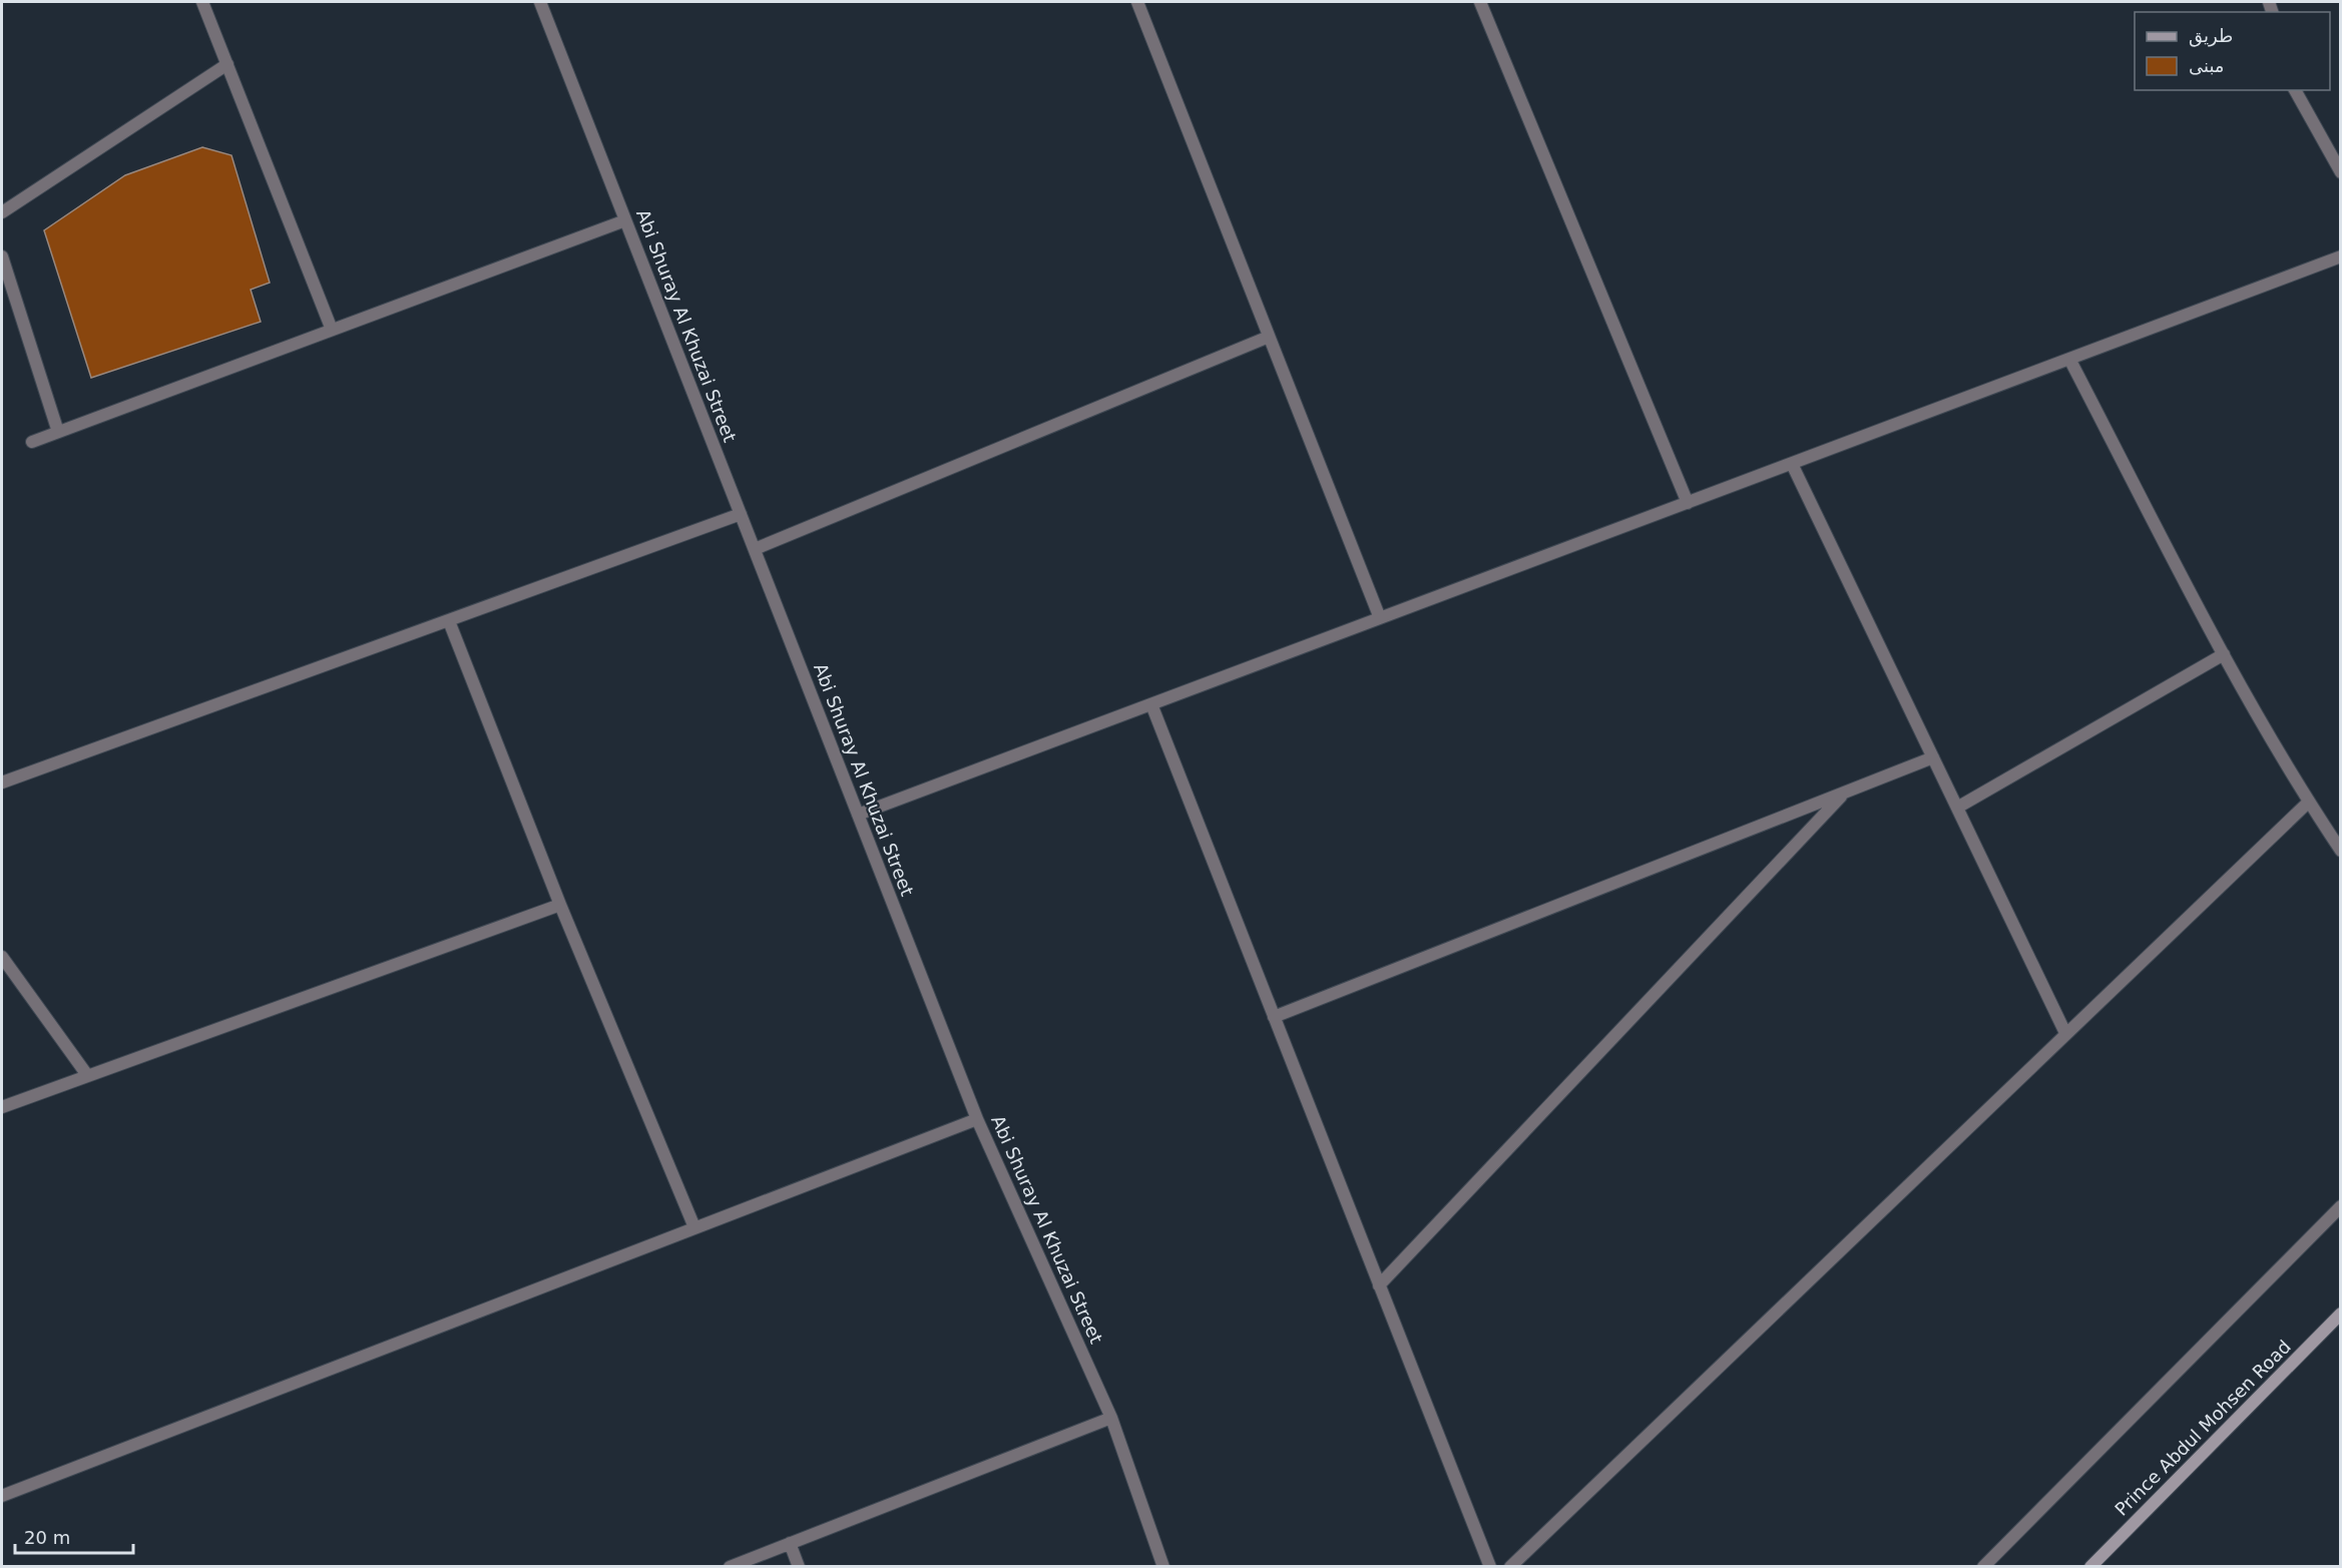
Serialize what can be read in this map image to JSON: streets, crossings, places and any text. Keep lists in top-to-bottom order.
{
  "streets": {
    "main road": ["Prince Abdul Mohsen Road"],
    "street": ["Abi Shuray Al Khuzai Street"]
  },
  "legend": ["طريق", "مبنى"],
  "scale_bar": "20 m"
}
